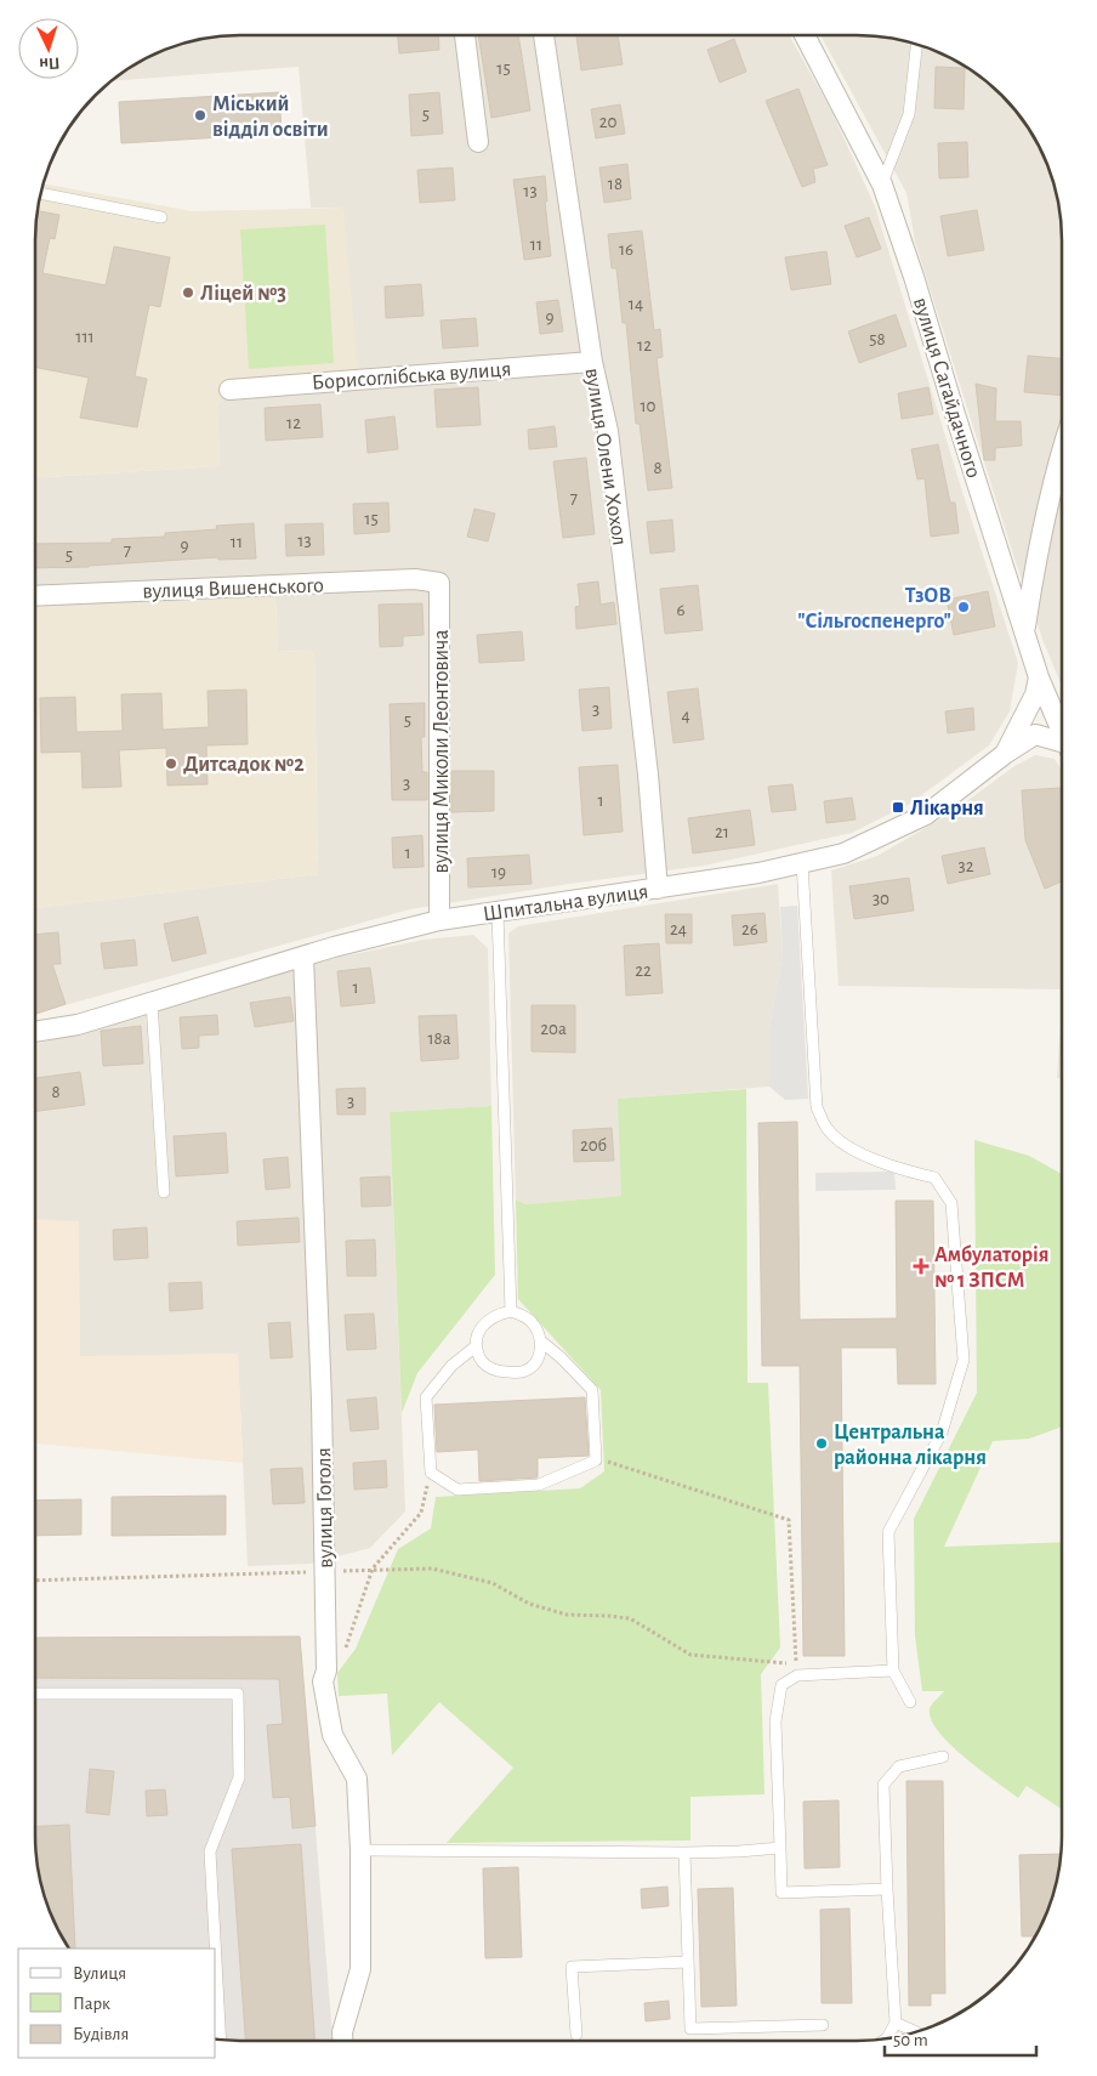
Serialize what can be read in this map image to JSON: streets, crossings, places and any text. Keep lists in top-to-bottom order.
{
  "streets": {
    "street": [
      "Борисоглібська вулиця",
      "вулиця Сагайдачного",
      "вулиця Олени Хохол",
      "вулиця Вишенського",
      "вулиця Миколи Леонтовича",
      "Шпитальна вулиця",
      "вулиця Гоголя"
    ]
  },
  "crossings": [
    ["Борисоглібська вулиця", "вулиця Олени Хохол"],
    ["вулиця Сагайдачного", "Шпитальна вулиця"],
    ["вулиця Олени Хохол", "Шпитальна вулиця"],
    ["вулиця Вишенського", "вулиця Миколи Леонтовича"],
    ["вулиця Миколи Леонтовича", "Шпитальна вулиця"],
    ["Шпитальна вулиця", "вулиця Гоголя"]
  ],
  "places": {
    "other": [
      "Міський відділ освіти",
      "Ліцей №3",
      "ТзОВ \"Сільгоспенерго\"",
      "Дитсадок №2",
      "Центральна районна лікарня"
    ],
    "transit": ["Лікарня"],
    "health": ["Амбулаторія № 1 ЗПСМ"]
  },
  "house_numbers": [
    "15",
    "5",
    "20",
    "18",
    "13",
    "11",
    "16",
    "14",
    "9",
    "111",
    "58",
    "12",
    "10",
    "12",
    "8",
    "7",
    "15",
    "13",
    "11",
    "9",
    "7",
    "5",
    "6",
    "3",
    "4",
    "5",
    "3",
    "1",
    "21",
    "1",
    "32",
    "19",
    "30",
    "24",
    "26",
    "22",
    "1",
    "20а",
    "18а",
    "8",
    "3",
    "20б"
  ],
  "legend": ["Вулиця", "Парк", "Будівля"],
  "scale_bar": "50 m",
  "north": "bottom"
}
